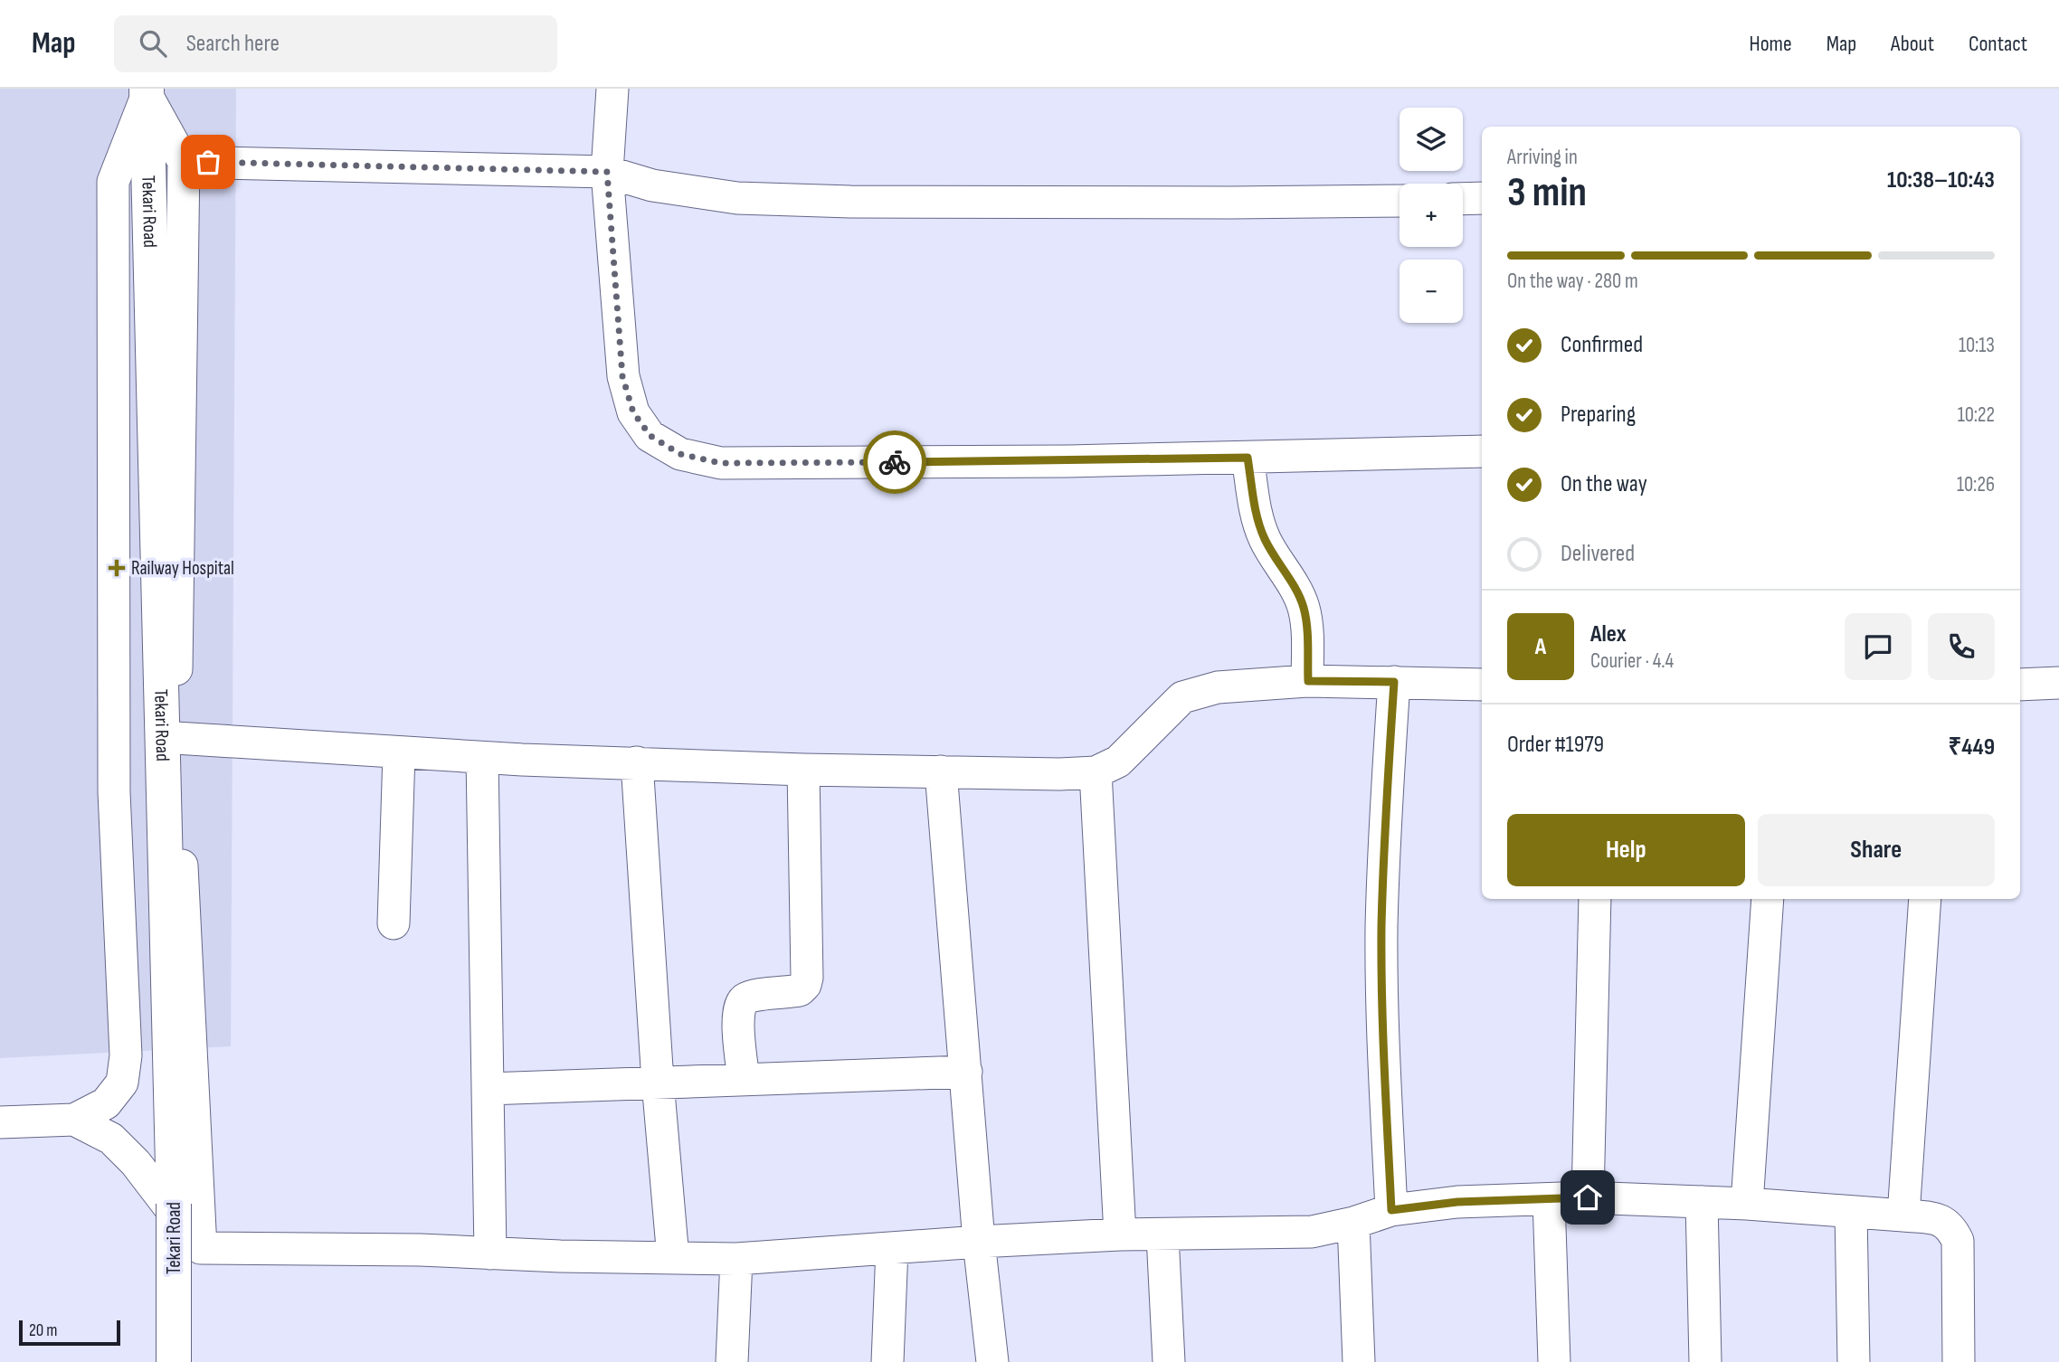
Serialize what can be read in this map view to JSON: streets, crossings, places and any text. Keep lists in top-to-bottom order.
{
  "streets": {
    "highway": ["Tekari Road"]
  },
  "places": {
    "health": ["Railway Hospital"]
  },
  "scale_bar": "20 m",
  "page": {
    "header": "Map",
    "search": "Search here",
    "nav": [
      "Home",
      "Map",
      "About",
      "Contact"
    ],
    "map_buttons": ["+", "−"],
    "heading": ["3 min", "Arriving in", "10:38–10:43"],
    "panel": [
      "Alex",
      "Courier · 4.4",
      "Order #1979",
      "₹449"
    ],
    "bar": "On the way · 280 m",
    "list": [
      ["Confirmed", "10:13"],
      ["Preparing", "10:22"],
      ["On the way", "10:26"],
      "Delivered"
    ],
    "round": "A",
    "buttons": ["Help", "Share"],
    "scale": "20 m"
  }
}
